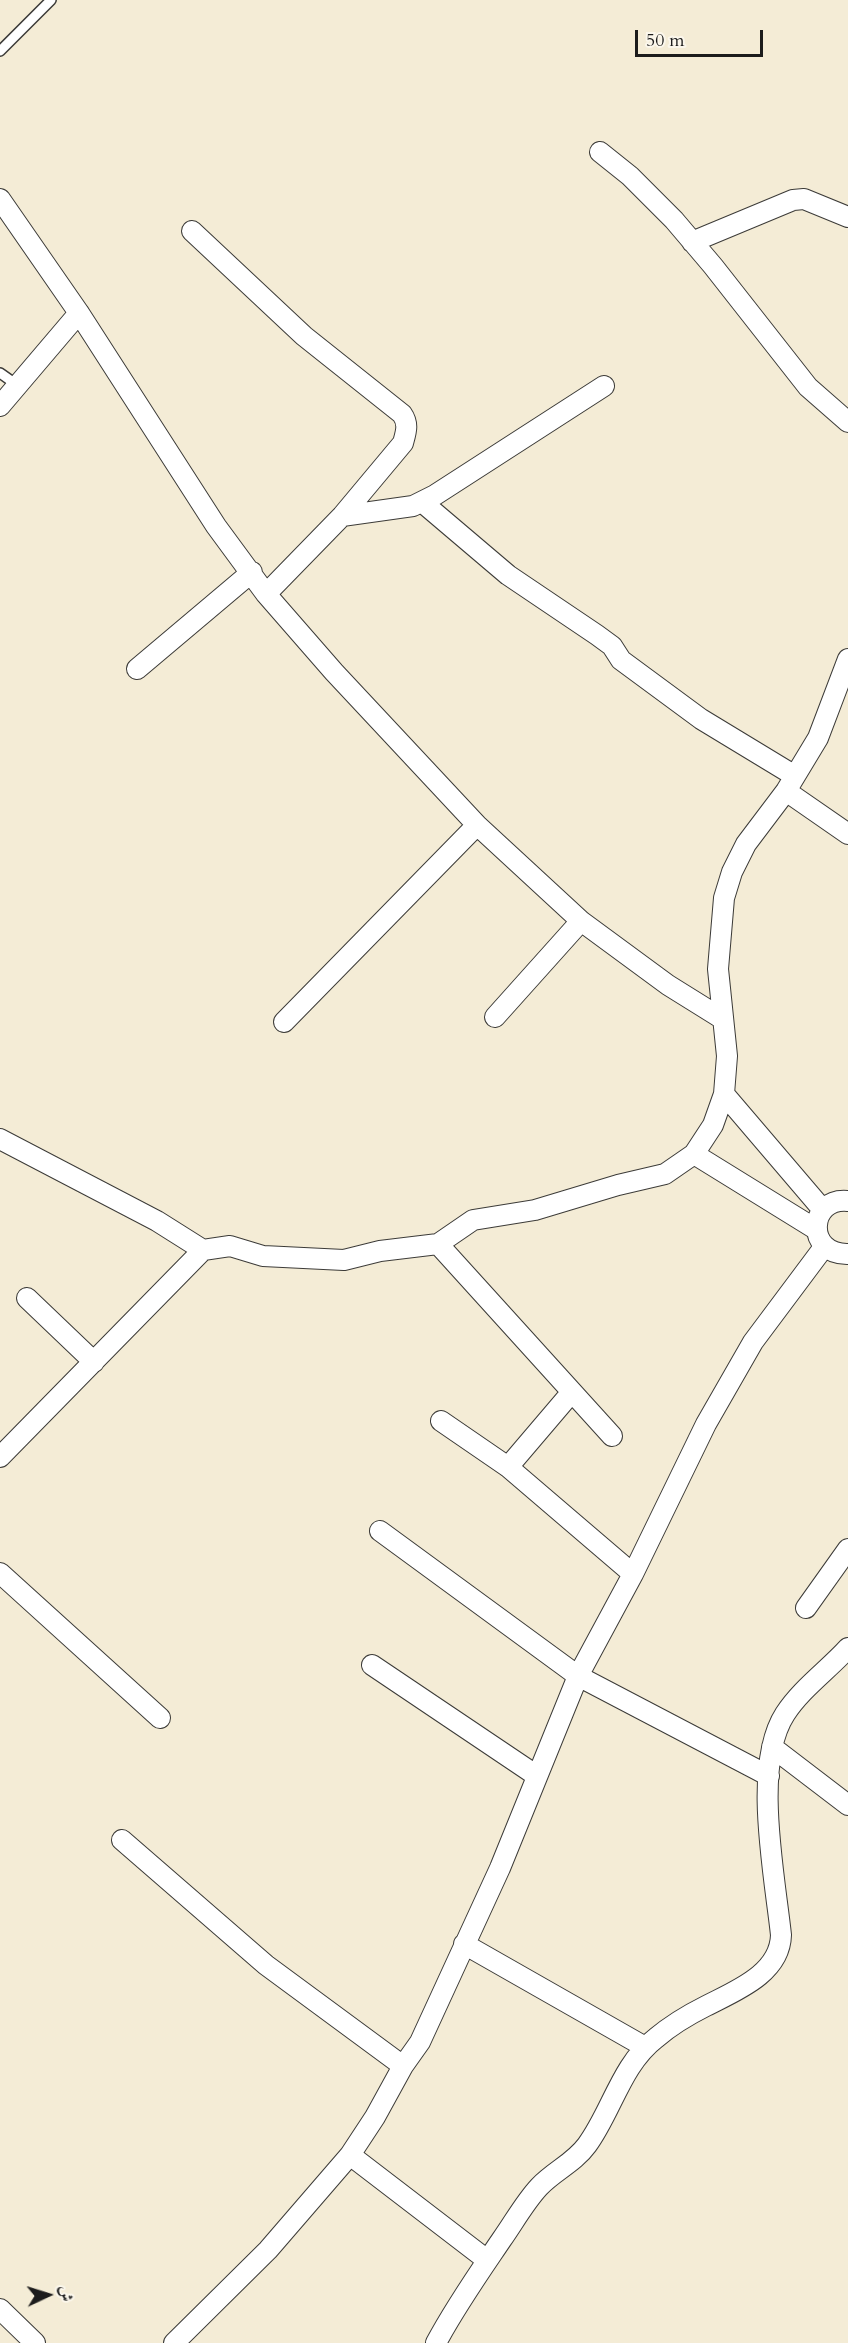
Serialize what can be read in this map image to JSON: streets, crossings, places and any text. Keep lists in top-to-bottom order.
{
  "scale_bar": "50 m",
  "north": "right"
}
